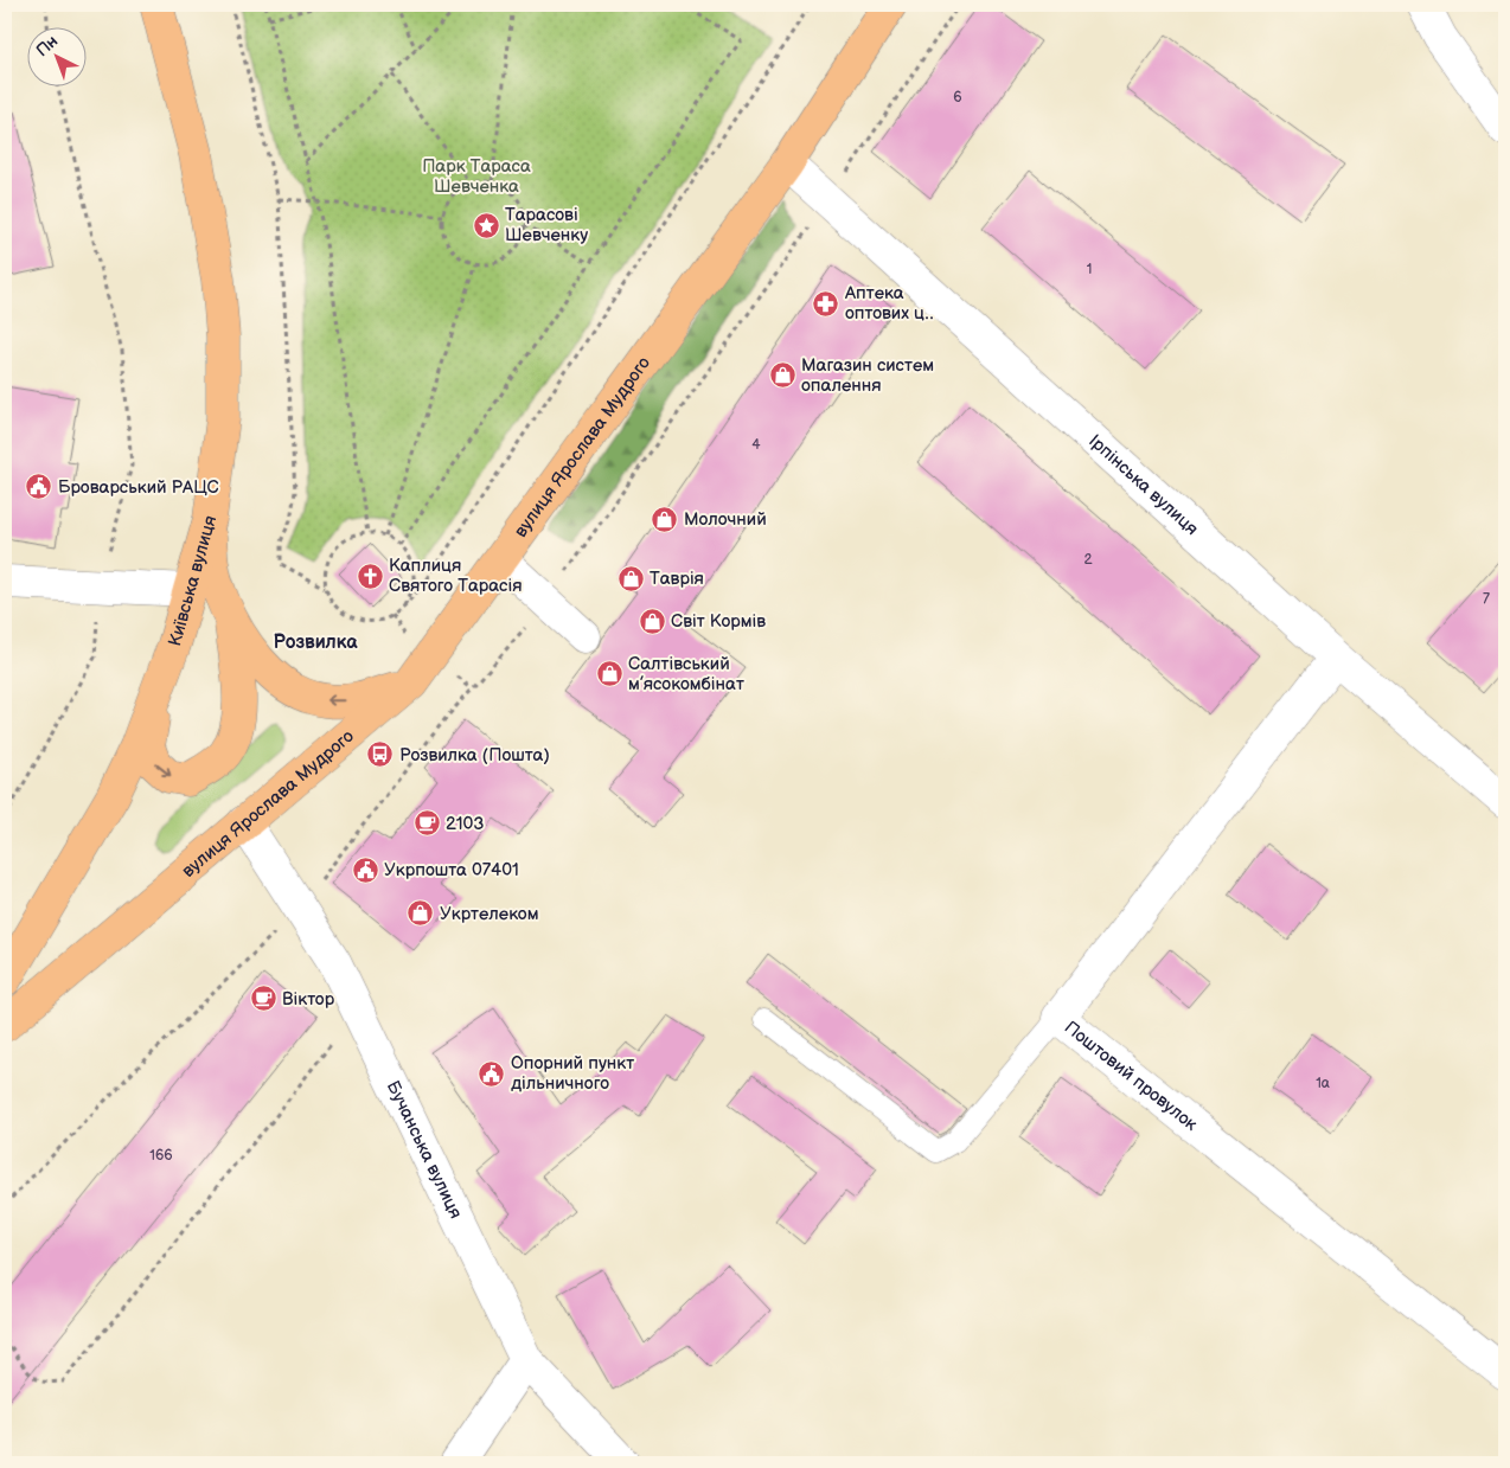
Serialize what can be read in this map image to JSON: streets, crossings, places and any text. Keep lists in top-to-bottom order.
{
  "streets": {
    "main road": ["вулиця Ярослава Мудрого", "Київська вулиця"],
    "street": ["Ірпінська вулиця", "Поштовий провулок", "Бучанська вулиця"]
  },
  "crossings": [
    ["вулиця Ярослава Мудрого", "Ірпінська вулиця"],
    ["вулиця Ярослава Мудрого", "Бучанська вулиця"],
    ["Ірпінська вулиця", "Поштовий провулок"]
  ],
  "districts": ["Розвилка"],
  "parks": ["Парк Тараса Шевченка"],
  "places": {
    "place": ["Тарасові Шевченку"],
    "pharmacy": ["Аптека оптових ц‥"],
    "shop": [
      "Магазин систем опалення",
      "Молочний",
      "Таврія",
      "Світ Кормів",
      "Салтівський м’ясокомбінат",
      "Укртелеком"
    ],
    "public building": ["Броварський РАЦС", "Укрпошта 07401", "Опорний пункт дільничного"],
    "church": ["Каплиця Святого Тарасія"],
    "bus stop": ["Розвилка (Пошта)"],
    "cafe": ["2103", "Віктор"]
  },
  "house_numbers": [
    "6",
    "1",
    "4",
    "2",
    "7",
    "1а",
    "166"
  ],
  "north": "top left"
}
